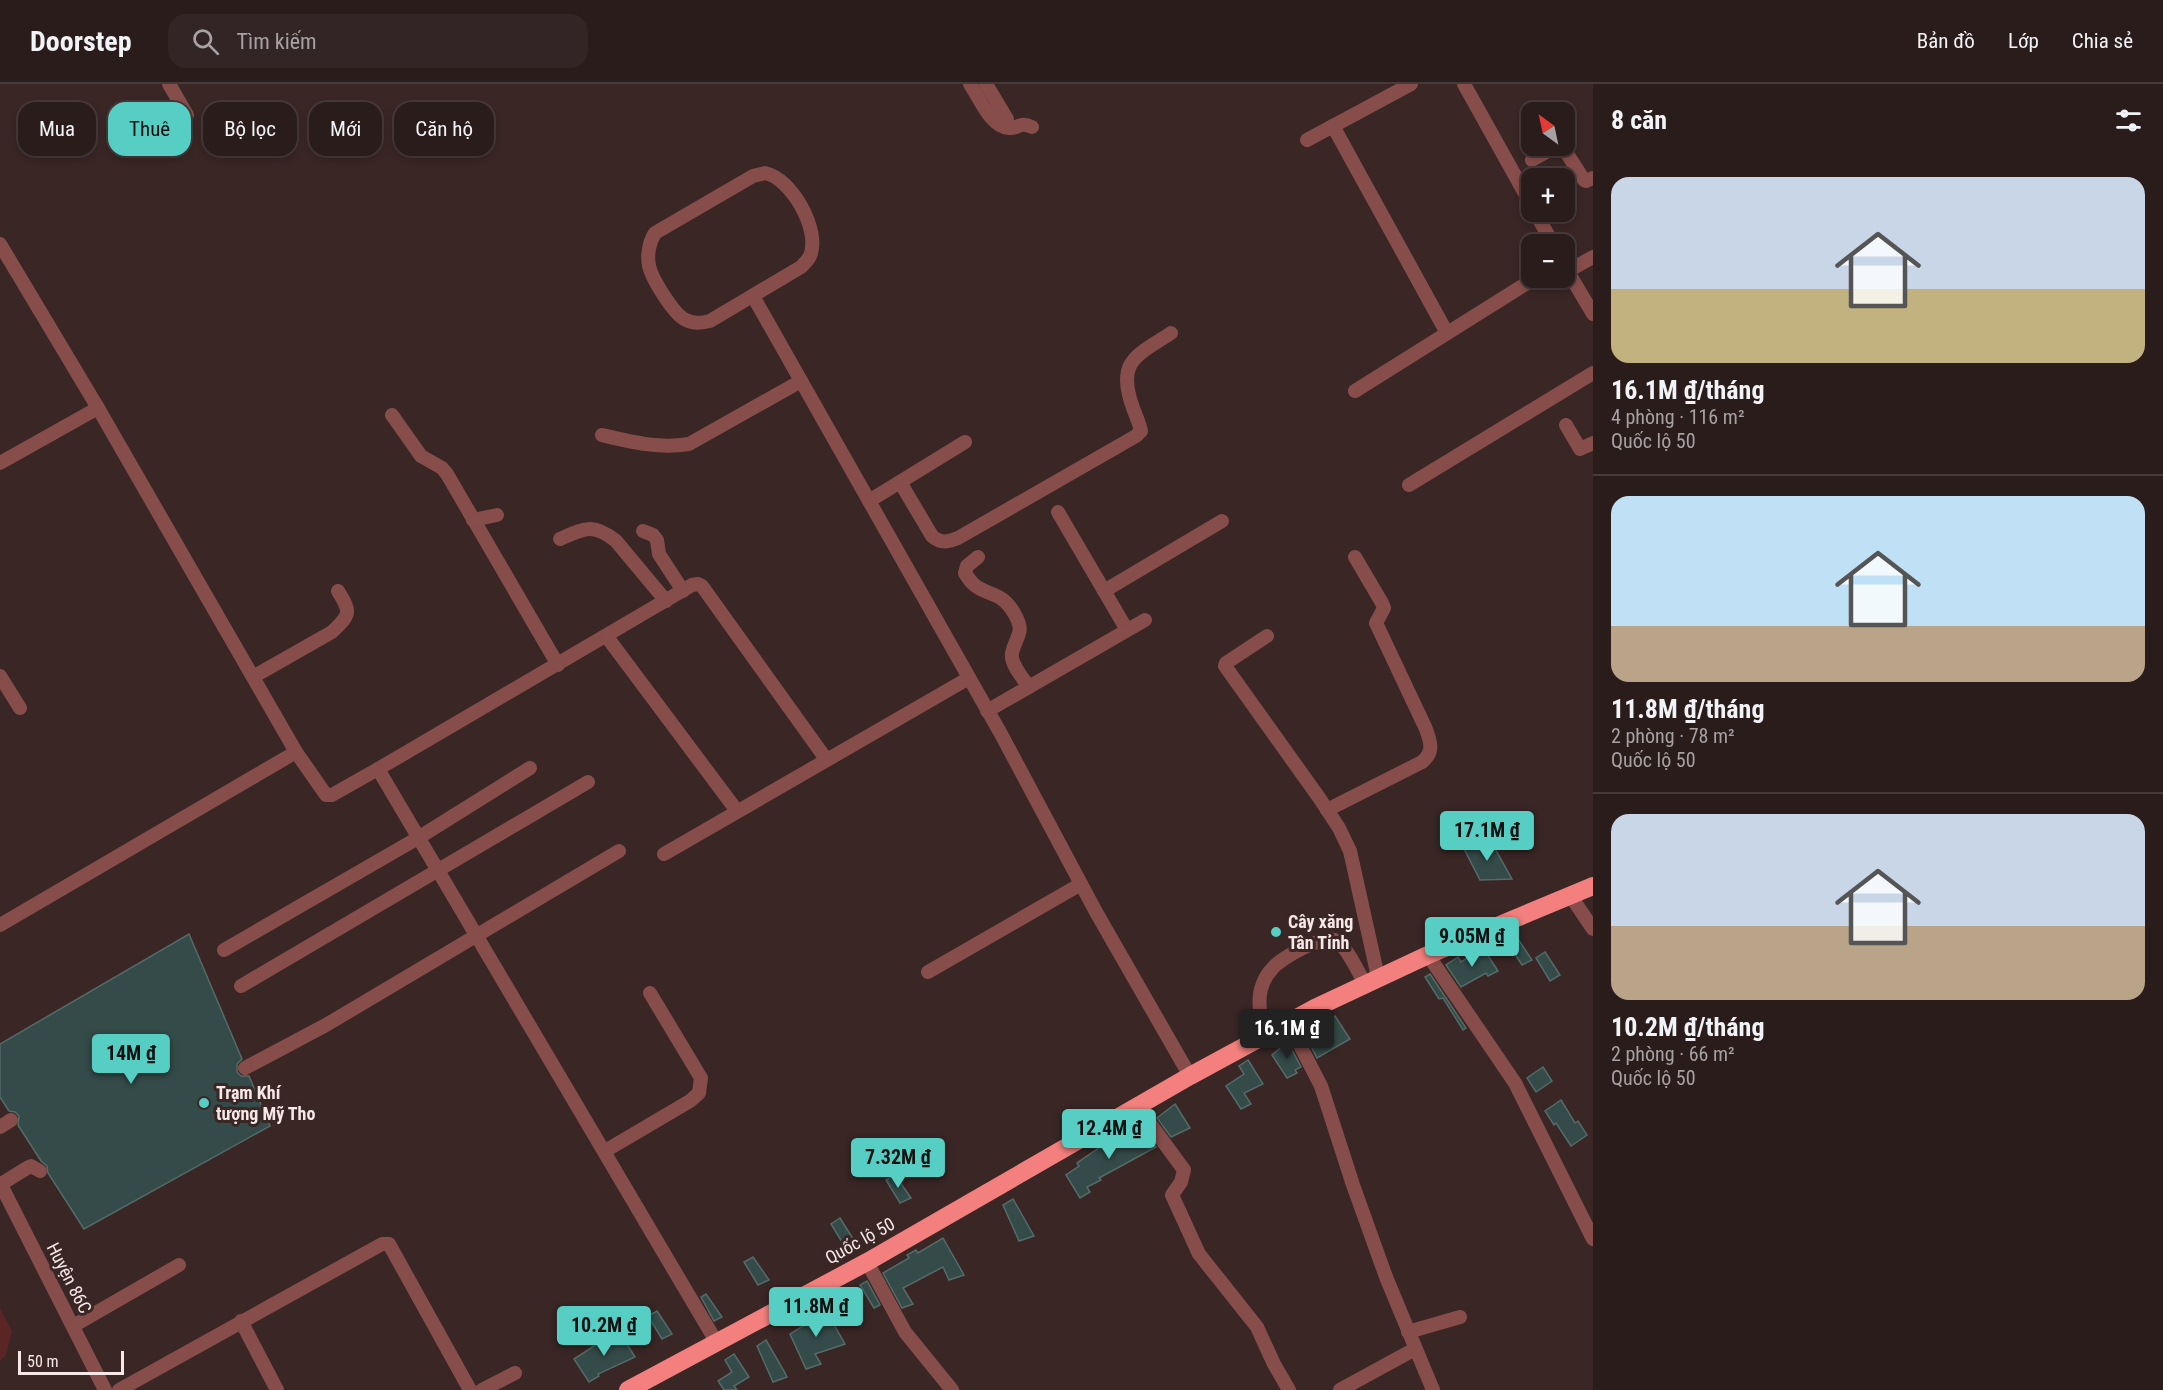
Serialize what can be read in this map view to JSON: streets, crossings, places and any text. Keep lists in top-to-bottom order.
{
  "streets": {
    "highway": ["Quốc lộ 50"],
    "street": ["Huyện 86C"]
  },
  "places": ["Cây xăng Tân Tỉnh", "Trạm Khí tượng Mỹ Tho"],
  "scale_bar": "50 m",
  "north": "top left",
  "page": {
    "header": "Doorstep",
    "search": "Tìm kiếm",
    "nav": ["Bản đồ", "Lớp", "Chia sẻ"],
    "heading": "8 căn",
    "map_buttons": ["+", "−"],
    "chip": [
      "Mua",
      "Thuê",
      "Bộ lọc",
      "Mới",
      "Căn hộ"
    ],
    "list": [
      {
        "name": "16.1M ₫/tháng",
        "note": "4 phòng · 116 m² · Quốc lộ 50"
      },
      {
        "name": "11.8M ₫/tháng",
        "note": "2 phòng · 78 m² · Quốc lộ 50"
      },
      {
        "name": "10.2M ₫/tháng",
        "note": "2 phòng · 66 m² · Quốc lộ 50"
      }
    ],
    "price": [
      "17.1M ₫",
      "9.05M ₫",
      "16.1M ₫",
      "14M ₫",
      "12.4M ₫",
      "7.32M ₫",
      "11.8M ₫",
      "10.2M ₫"
    ],
    "scale": "50 m"
  }
}
